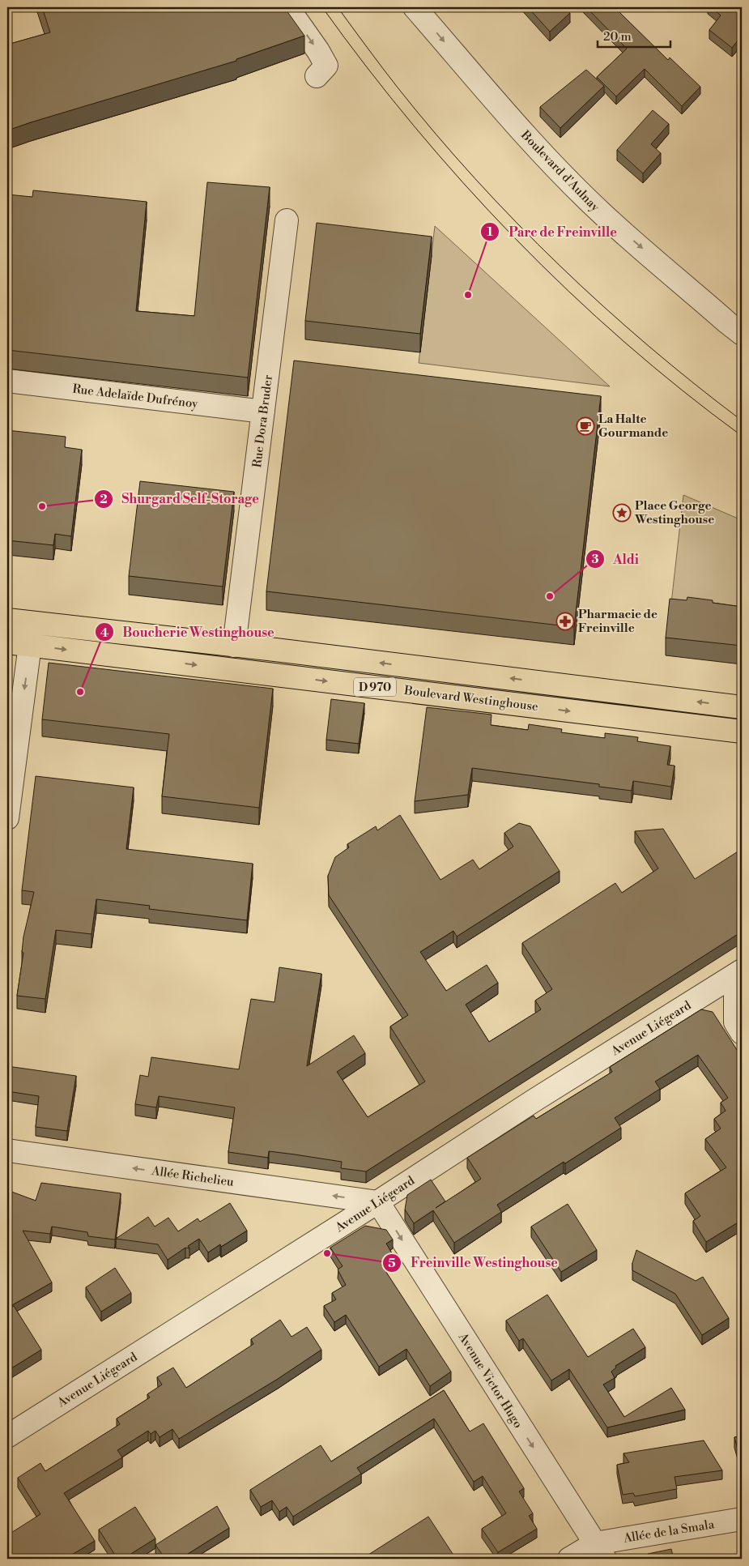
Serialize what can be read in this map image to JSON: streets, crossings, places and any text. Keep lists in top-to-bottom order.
{
  "streets": {
    "main road": ["D 970", "Boulevard Westinghouse"],
    "street": [
      "Boulevard d'Aulnay",
      "Rue Adelaïde Dufrénoy",
      "Rue Dora Bruder",
      "Avenue Liégeard",
      "Allée Richelieu",
      "Avenue Victor Hugo",
      "Allée de la Smala"
    ]
  },
  "crossings": [
    ["Rue Adelaïde Dufrénoy", "Rue Dora Bruder"],
    ["Rue Dora Bruder", "Boulevard Westinghouse"],
    ["Avenue Liégeard", "Allée Richelieu"],
    ["Avenue Liégeard", "Avenue Victor Hugo"],
    ["Allée Richelieu", "Avenue Victor Hugo"],
    ["Avenue Victor Hugo", "Allée de la Smala"]
  ],
  "one_way": ["Boulevard d'Aulnay", "Allée Richelieu", "Avenue Victor Hugo"],
  "places": {
    "other": [
      "Parc de Freinville",
      "Shurgard Self-Storage",
      "Aldi",
      "Boucherie Westinghouse",
      "Freinville Westinghouse"
    ],
    "cafe": ["La Halte Gourmande"],
    "place": ["Place George Westinghouse"],
    "pharmacy": ["Pharmacie de Freinville"]
  },
  "scale_bar": "20 m"
}
